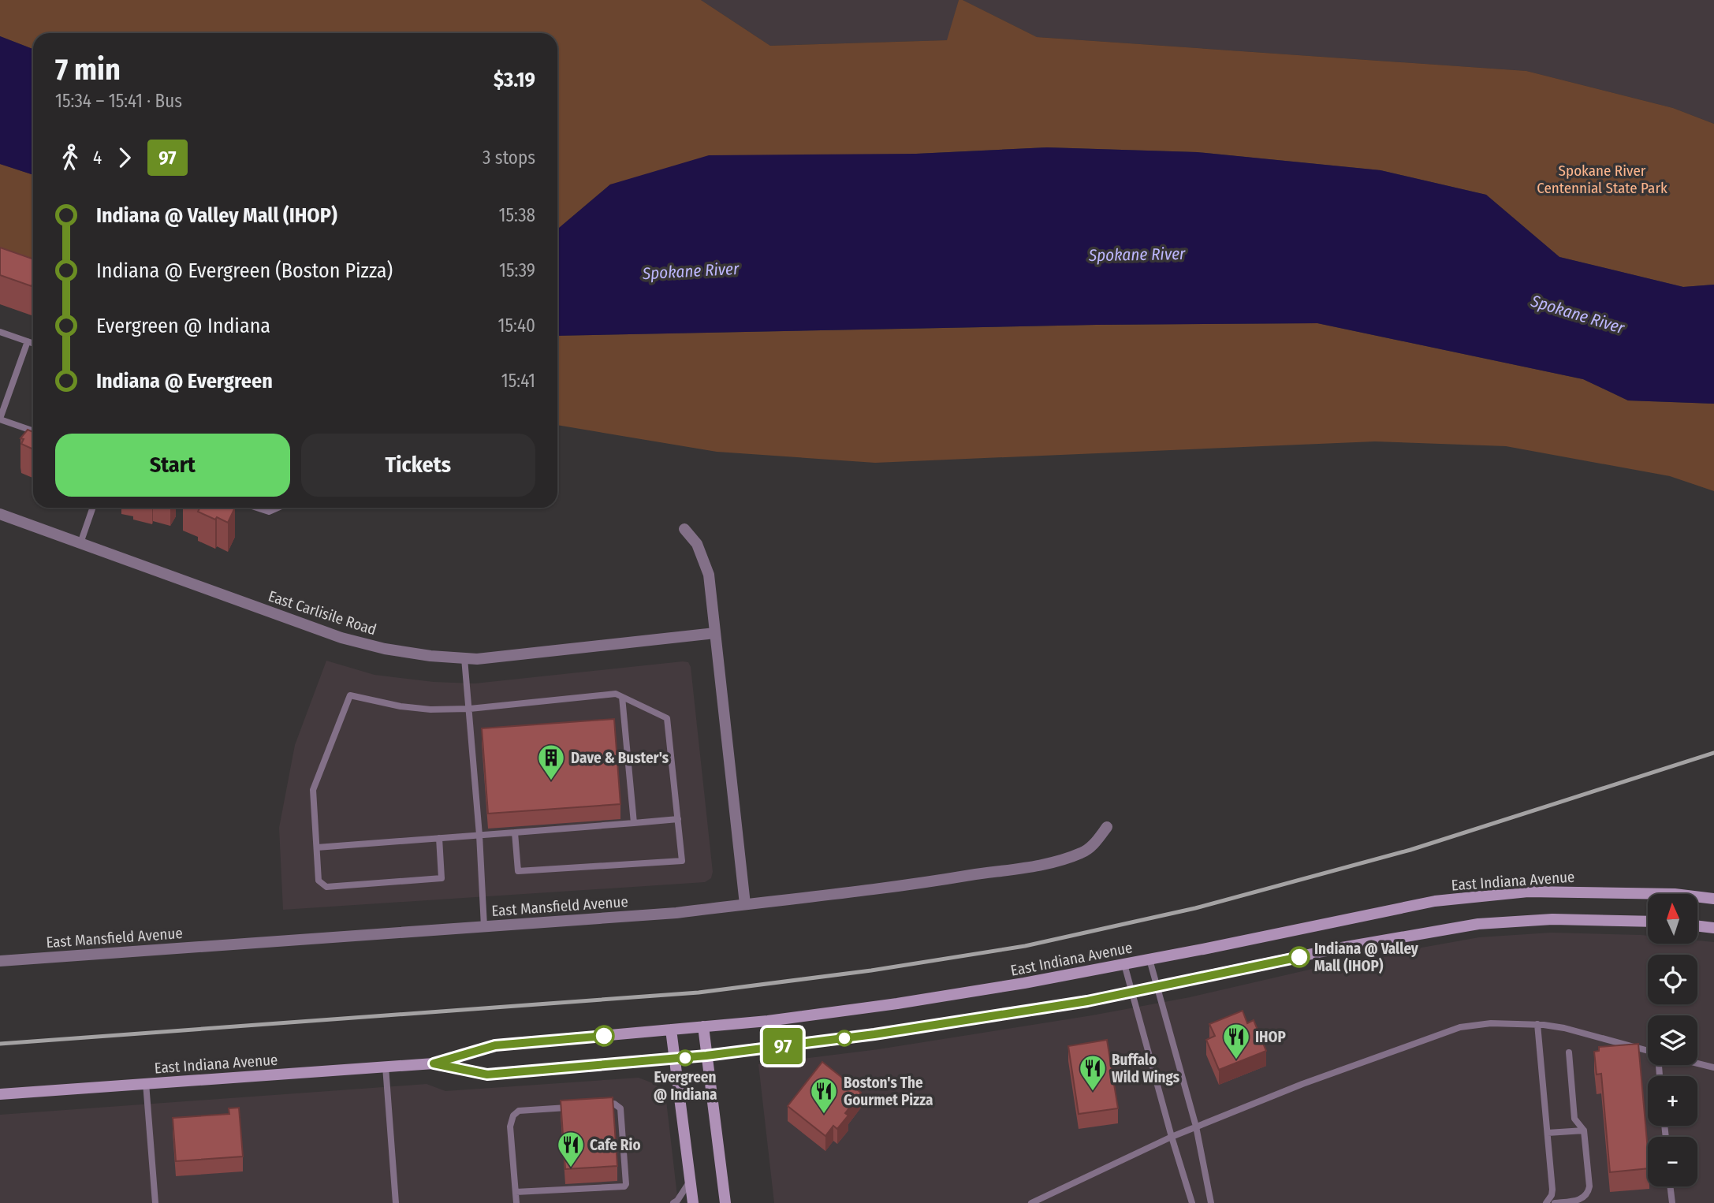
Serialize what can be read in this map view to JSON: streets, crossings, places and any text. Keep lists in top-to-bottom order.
{
  "streets": {
    "main road": ["East Indiana Avenue"],
    "street": ["East Carlisile Road", "East Mansfield Avenue"]
  },
  "water": ["Spokane River"],
  "parks": ["Spokane River Centennial State Park"],
  "places": {
    "building": ["Dave & Buster's"],
    "other": ["Indiana @ Valley Mall (IHOP)", "Evergreen @ Indiana"],
    "restaurant": [
      "IHOP",
      "Buffalo Wild Wings",
      "Boston's The Gourmet Pizza",
      "Cafe Rio"
    ]
  },
  "lines": ["bus line 97"],
  "north": "top",
  "page": {
    "on_map": "97",
    "heading": ["7 min", "15:34 – 15:41 · Bus", "$3.19"],
    "legs": ["4", "97", "3 stops"],
    "list": [
      {
        "name": "Indiana @ Valley Mall (IHOP)",
        "value": "15:38"
      },
      {
        "name": "Indiana @ Evergreen (Boston Pizza)",
        "value": "15:39"
      },
      {
        "name": "Evergreen @ Indiana",
        "value": "15:40"
      },
      {
        "name": "Indiana @ Evergreen",
        "value": "15:41"
      }
    ],
    "buttons": ["Start", "Tickets"],
    "map_buttons": ["+", "−"]
  }
}
